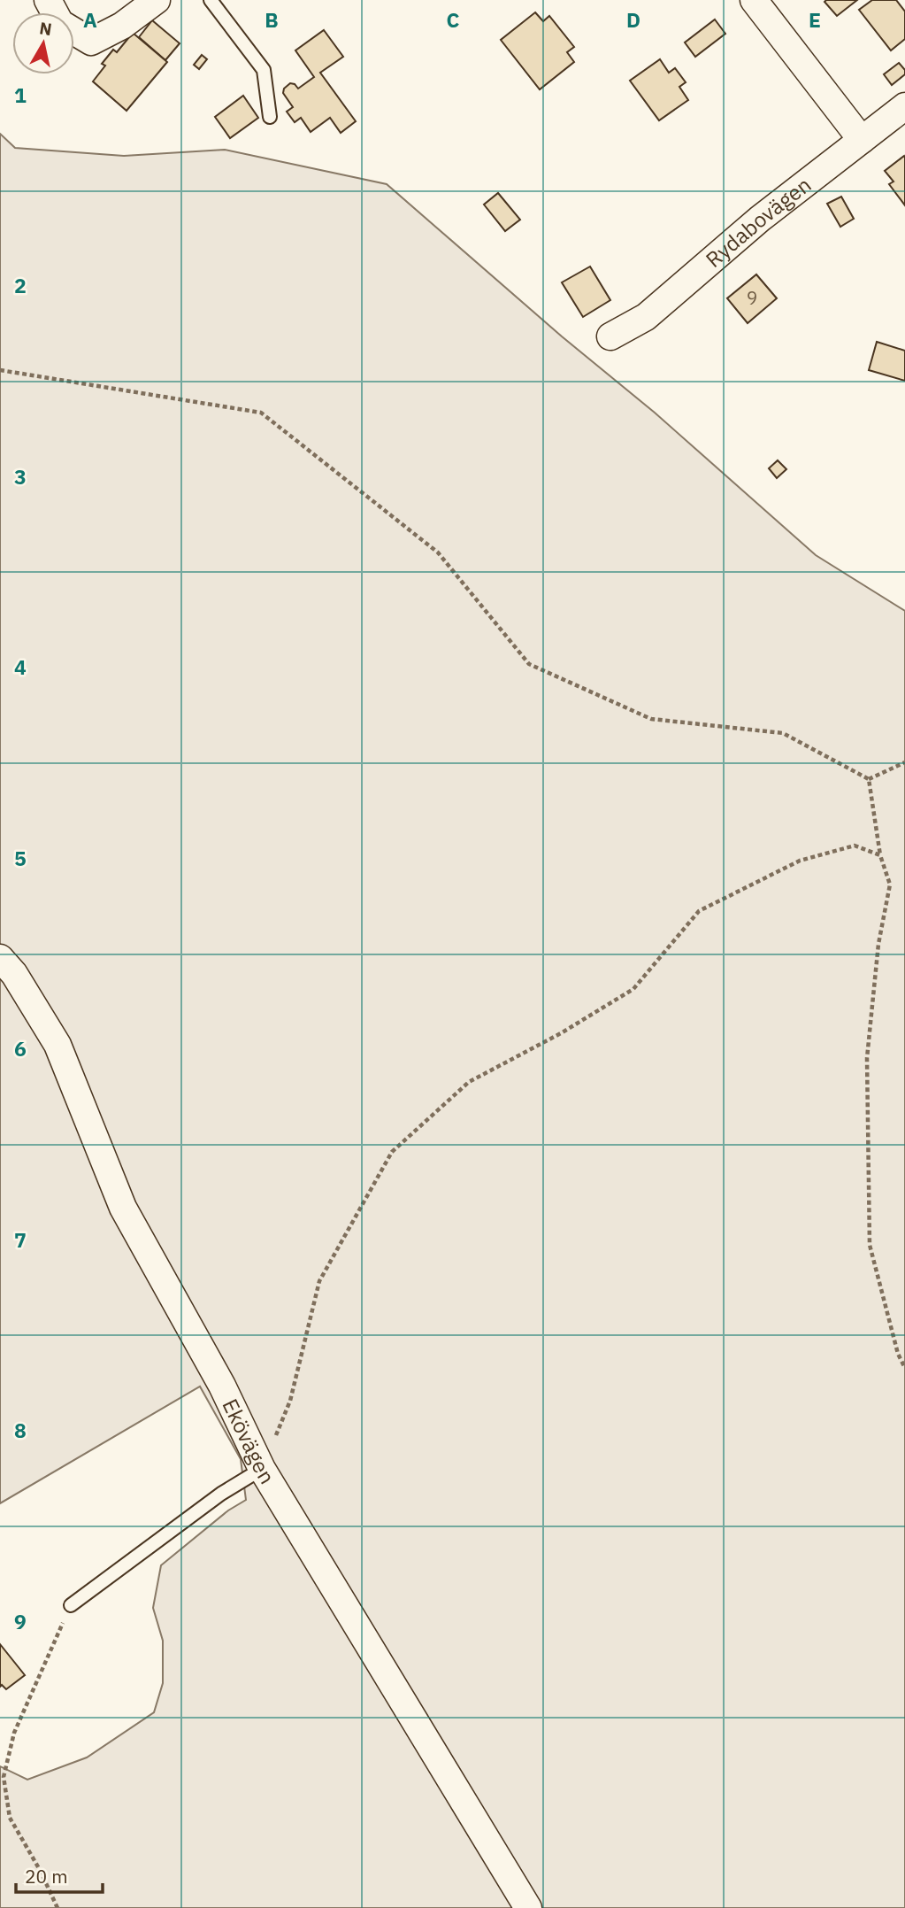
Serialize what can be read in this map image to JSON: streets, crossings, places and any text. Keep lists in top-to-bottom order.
{
  "streets": {
    "street": ["Rydabovägen", "Ekövägen"]
  },
  "house_numbers": ["9"],
  "scale_bar": "20 m",
  "north": "top",
  "grid": {
    "columns": [
      "A",
      "B",
      "C",
      "D",
      "E"
    ],
    "rows": [
      "1",
      "2",
      "3",
      "4",
      "5",
      "6",
      "7",
      "8",
      "9"
    ]
  }
}
